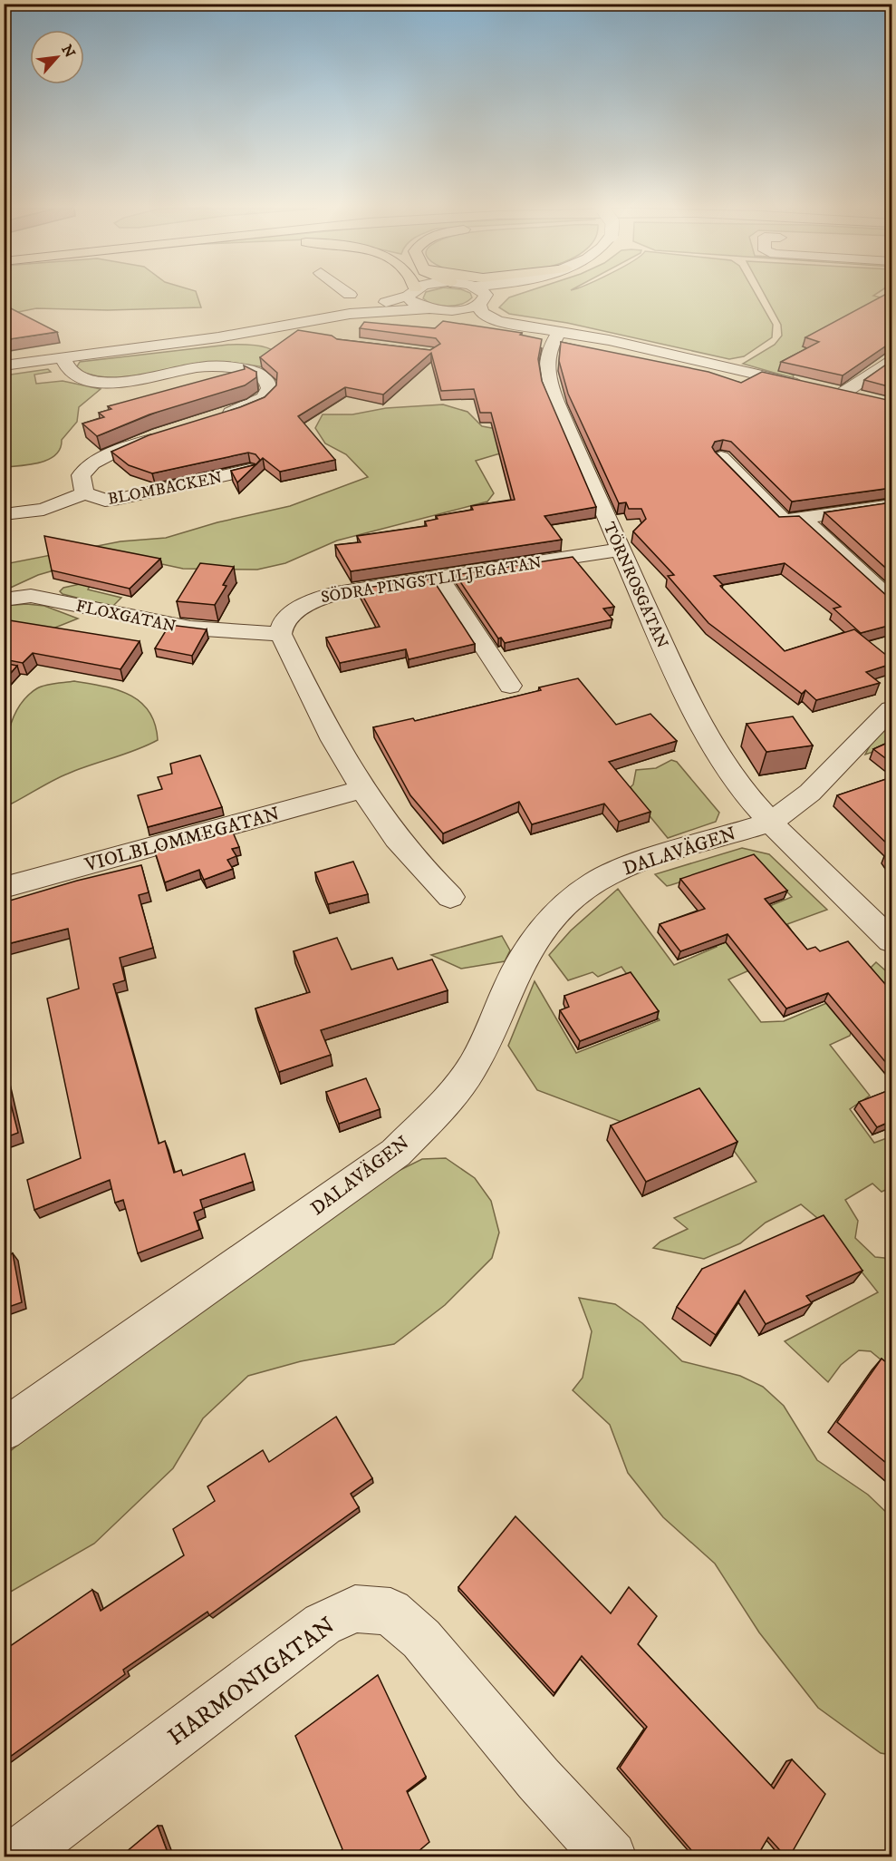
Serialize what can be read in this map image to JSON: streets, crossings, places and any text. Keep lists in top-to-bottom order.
{
  "streets": {
    "street": [
      "BLOMBACKEN",
      "SÖDRA PINGSTLILJEGATAN",
      "TÖRNROSGATAN",
      "FLOXGATAN",
      "VIOLBLOMMEGATAN",
      "DALAVÄGEN",
      "HARMONIGATAN"
    ]
  },
  "crossings": [
    ["SÖDRA PINGSTLILJEGATAN", "TÖRNROSGATAN"],
    ["SÖDRA PINGSTLILJEGATAN", "FLOXGATAN"],
    ["TÖRNROSGATAN", "DALAVÄGEN"]
  ],
  "north": "top right"
}
